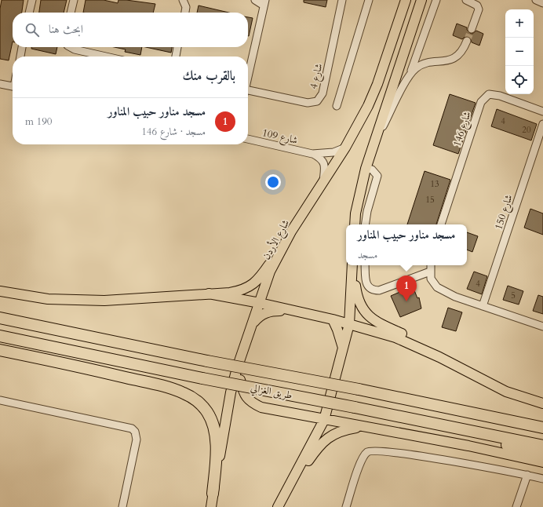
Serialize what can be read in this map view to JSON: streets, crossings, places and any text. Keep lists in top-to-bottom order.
{
  "streets": {
    "highway": ["طريق الغزالي"],
    "main road": ["شارع الأردن"],
    "street": [
      "شارع 4",
      "شارع 146",
      "شارع 109",
      "شارع 150"
    ]
  },
  "crossings": [
    ["شارع 109", "شارع الأردن"]
  ],
  "house_numbers": [
    "4",
    "20",
    "13",
    "15",
    "4",
    "5"
  ],
  "page": {
    "map_buttons": ["+", "−"],
    "search": "ابحث هنا",
    "heading": "بالقرب منك",
    "list": [
      {
        "mark": "1",
        "name": "مسجد مناور حبيب المناور",
        "note": "مسجد · شارع 146",
        "value": "190 m"
      }
    ],
    "popup": ["مسجد مناور حبيب المناور", "مسجد"],
    "pins": "1"
  }
}
